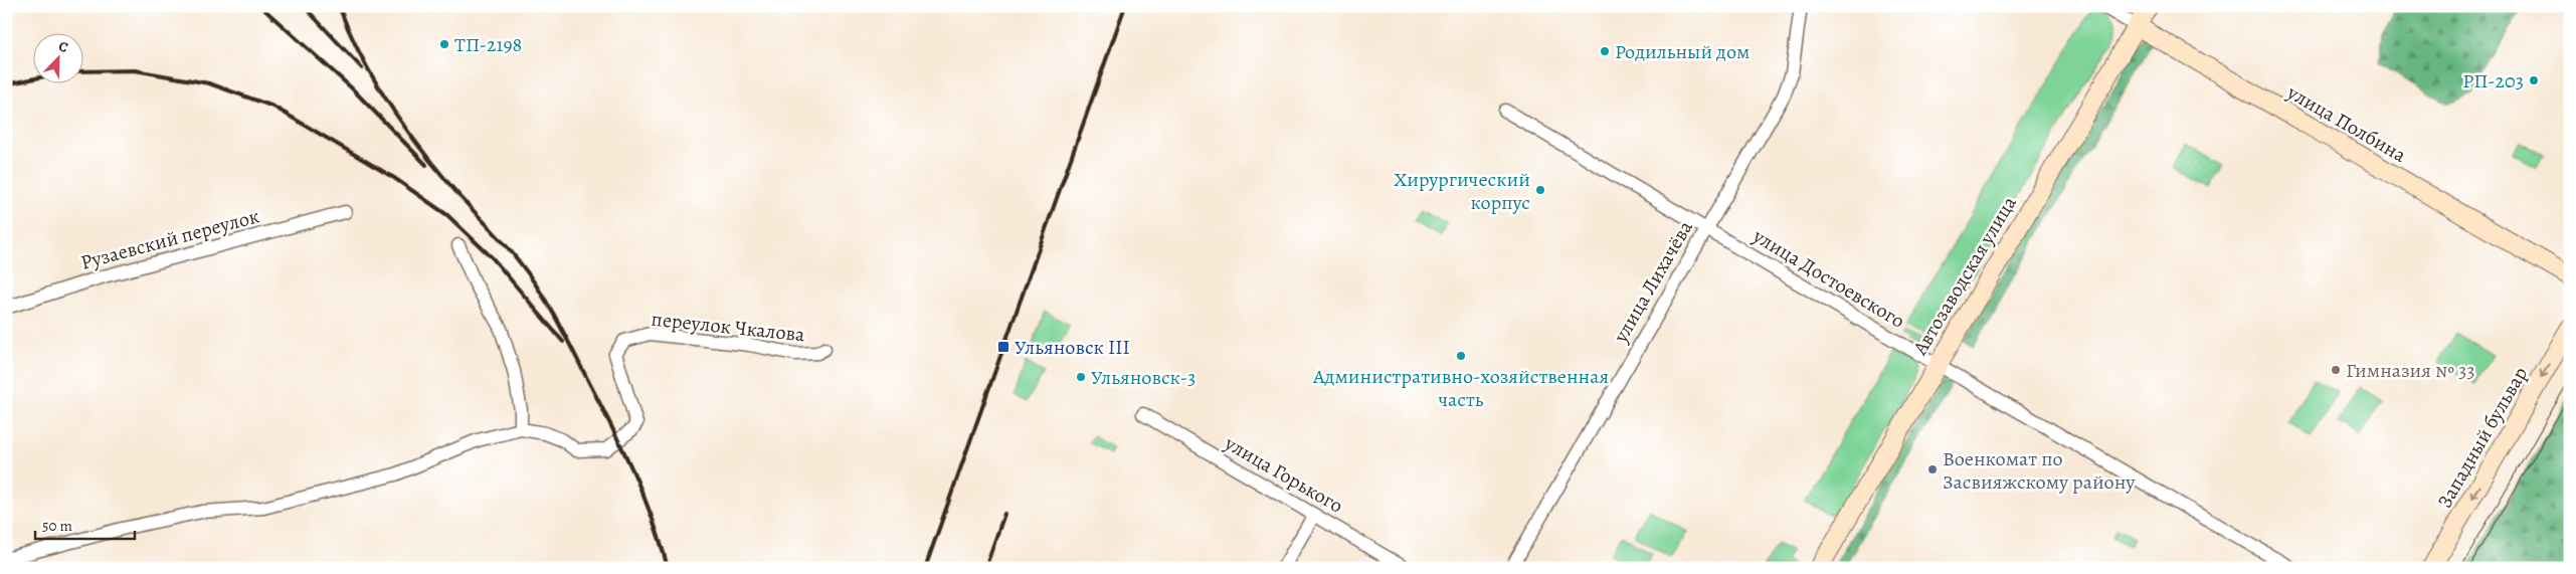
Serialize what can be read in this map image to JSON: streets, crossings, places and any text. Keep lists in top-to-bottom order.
{
  "streets": {
    "street": [
      "улица Полбина",
      "Рузаевский переулок",
      "Автозаводская улица",
      "улица Достоевского",
      "улица Лихачёва",
      "переулок Чкалова",
      "Западный бульвар",
      "улица Горького"
    ]
  },
  "crossings": [
    ["улица Полбина", "Автозаводская улица"],
    ["Автозаводская улица", "улица Достоевского"],
    ["улица Достоевского", "улица Лихачёва"]
  ],
  "one_way": ["Западный бульвар"],
  "places": {
    "other": [
      "ТП-2198",
      "Родильный дом",
      "РП-203",
      "Хирургический корпус",
      "Административно-хозяйственная часть",
      "Гимназия № 33",
      "Ульяновск-3",
      "Военкомат по Засвияжскому району"
    ],
    "transit": ["Ульяновск III"]
  },
  "scale_bar": "50 m",
  "north": "top right"
}
